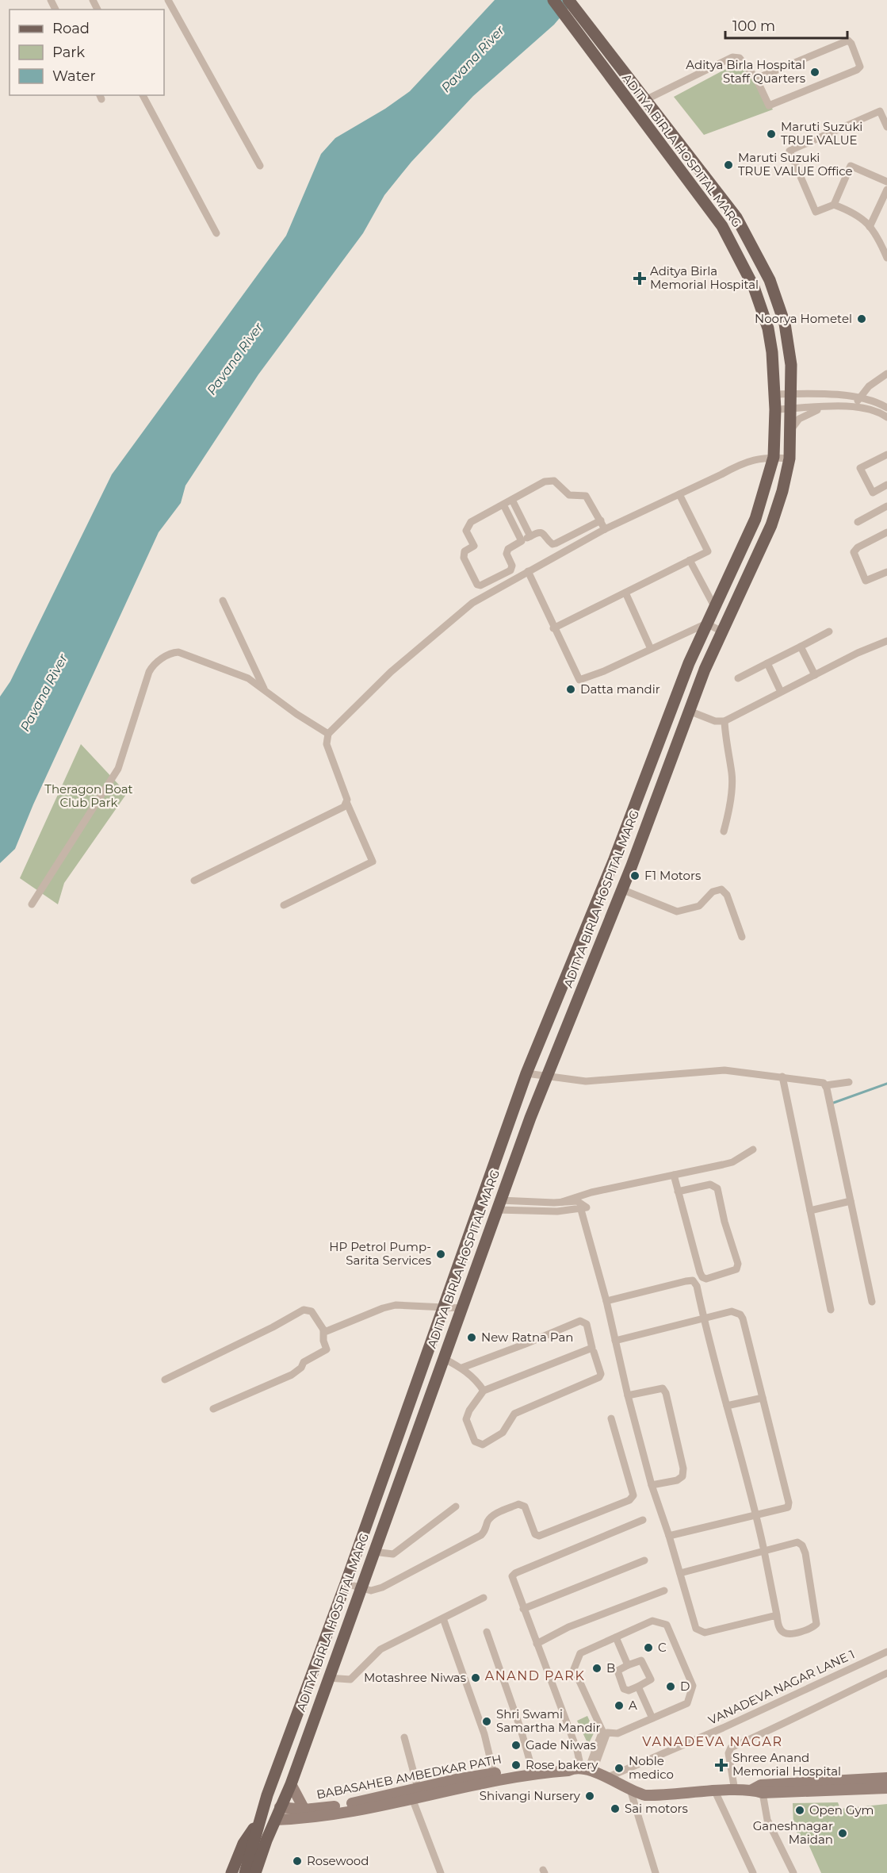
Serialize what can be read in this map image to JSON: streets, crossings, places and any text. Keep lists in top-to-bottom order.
{
  "streets": {
    "main road": ["ADITYA BIRLA HOSPITAL MARG"],
    "street": ["VANADEVA NAGAR LANE 1", "BABASAHEB AMBEDKAR PATH"]
  },
  "crossings": [
    ["ADITYA BIRLA HOSPITAL MARG", "BABASAHEB AMBEDKAR PATH"]
  ],
  "districts": ["ANAND PARK", "VANADEVA NAGAR"],
  "water": ["Pavana River"],
  "parks": ["Theragon Boat Club Park"],
  "places": {
    "other": [
      "Aditya Birla Hospital Staff Quarters",
      "Maruti Suzuki TRUE VALUE",
      "Maruti Suzuki TRUE VALUE Office",
      "Noorya Hometel",
      "Datta mandir",
      "F1 Motors",
      "HP Petrol Pump- Sarita Services",
      "New Ratna Pan",
      "C",
      "B",
      "Motashree Niwas",
      "D",
      "A",
      "Shri Swami Samartha Mandir",
      "Gade Niwas",
      "Rose bakery",
      "Noble medico",
      "Shivangi Nursery",
      "Sai motors",
      "Open Gym",
      "Ganeshnagar Maidan",
      "Rosewood"
    ],
    "health": ["Aditya Birla Memorial Hospital", "Shree Anand Memorial Hospital"]
  },
  "legend": ["Road", "Park", "Water"],
  "scale_bar": "100 m"
}
